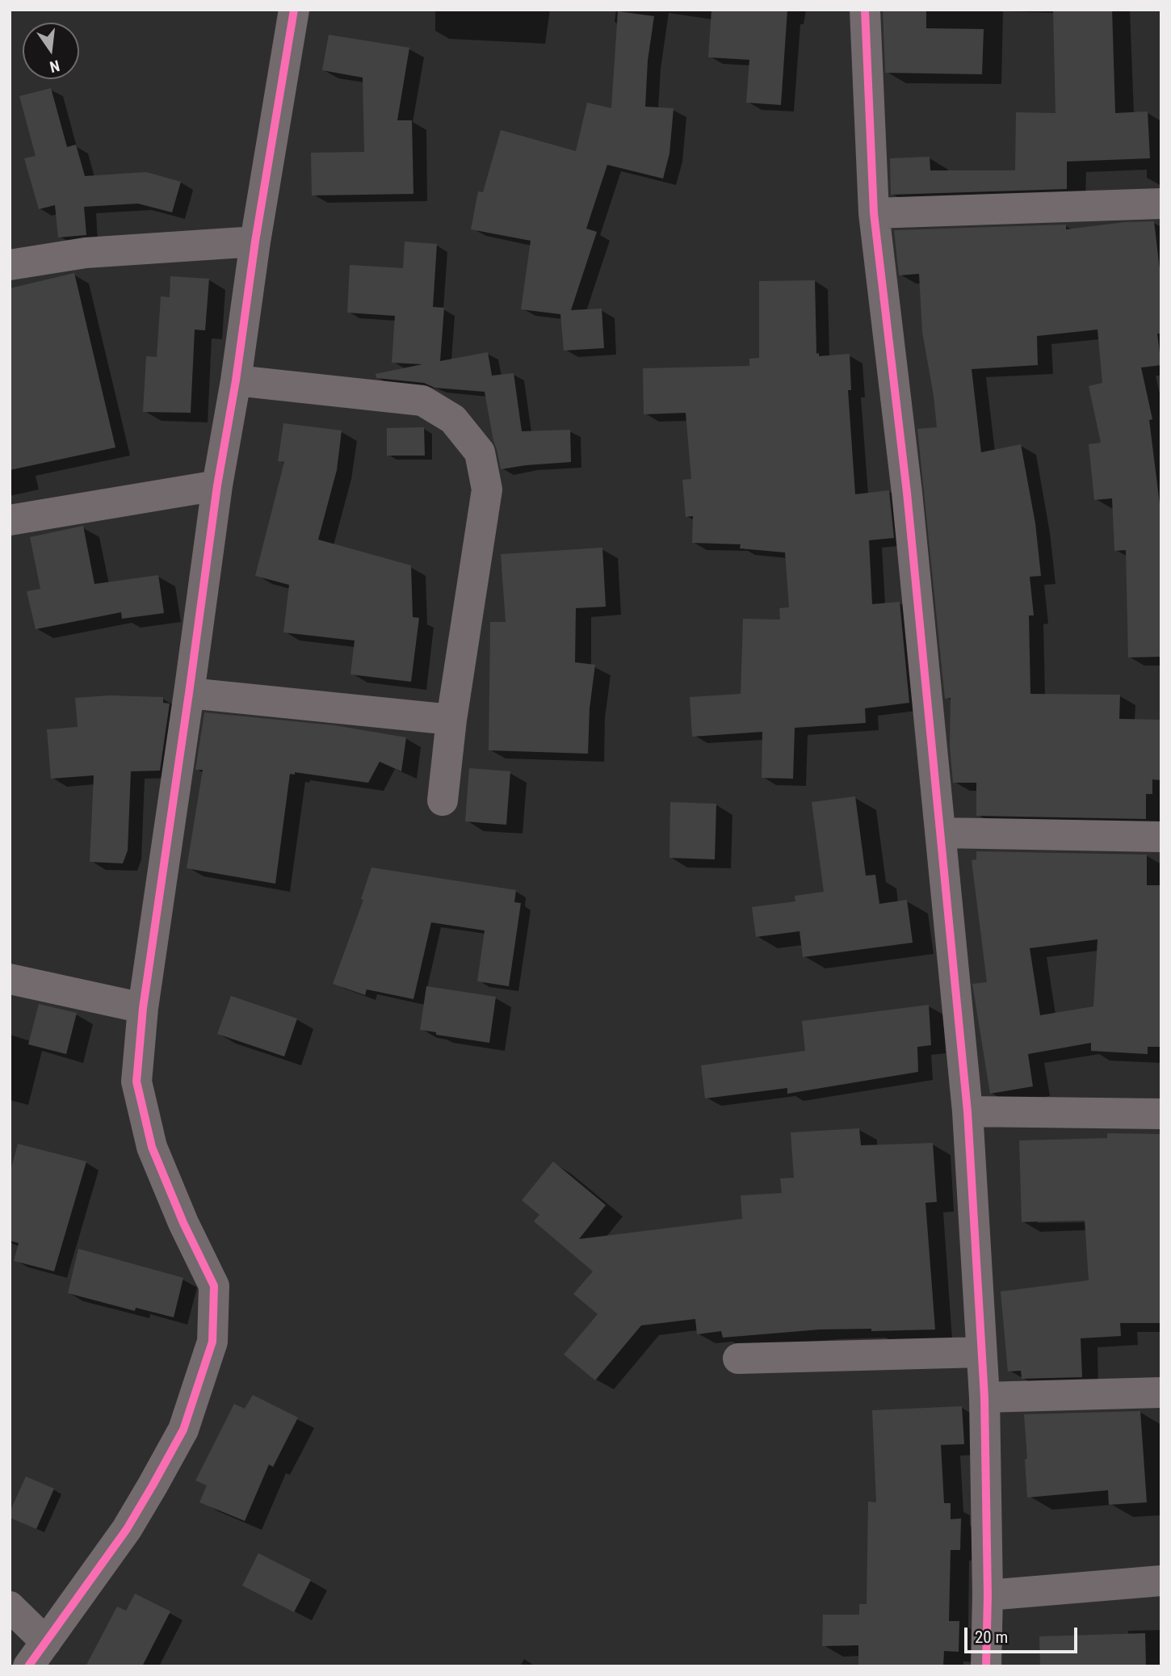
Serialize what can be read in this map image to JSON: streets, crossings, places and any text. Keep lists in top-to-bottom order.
{
  "scale_bar": "20 m",
  "north": "bottom"
}
